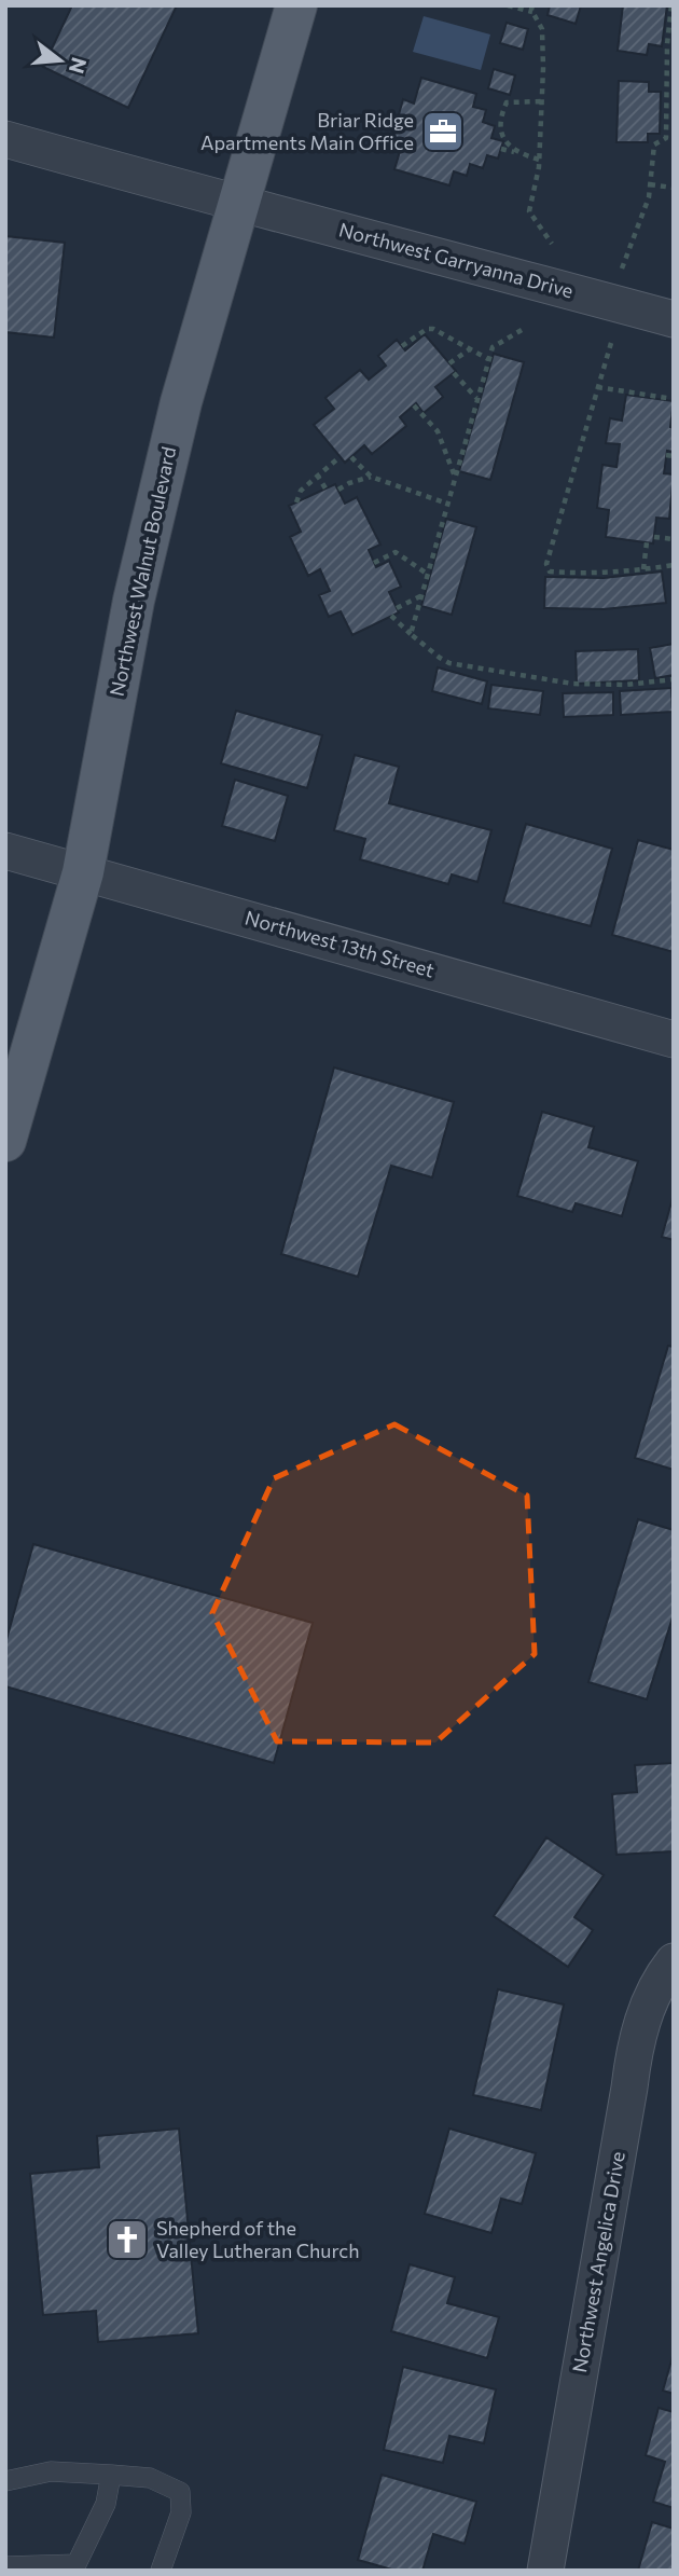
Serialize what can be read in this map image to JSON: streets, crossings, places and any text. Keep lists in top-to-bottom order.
{
  "streets": {
    "main road": ["Northwest Walnut Boulevard"],
    "street": ["Northwest Garryanna Drive", "Northwest 13th Street", "Northwest Angelica Drive"]
  },
  "crossings": [
    ["Northwest Garryanna Drive", "Northwest Walnut Boulevard"],
    ["Northwest Walnut Boulevard", "Northwest 13th Street"]
  ],
  "places": {
    "office": ["Briar Ridge Apartments Main Office"],
    "church": ["Shepherd of the Valley Lutheran Church"]
  },
  "north": "right"
}
